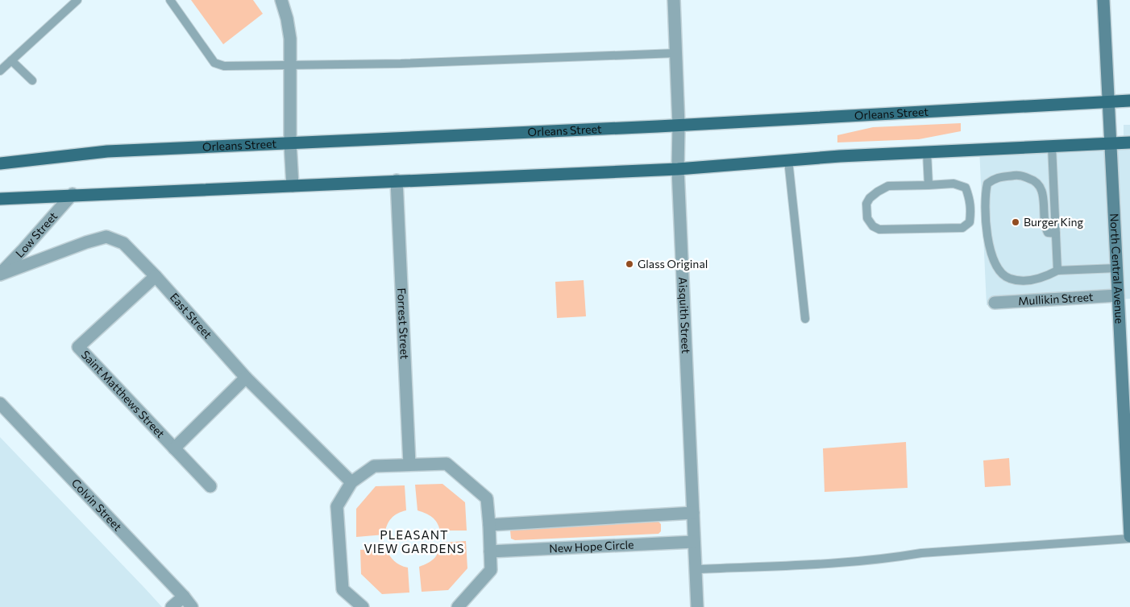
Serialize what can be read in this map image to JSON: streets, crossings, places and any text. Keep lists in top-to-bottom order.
{
  "streets": {
    "main road": ["Orleans Street", "North Central Avenue"],
    "street": [
      "Low Street",
      "Mullikin Street",
      "Aisquith Street",
      "East Street",
      "Forrest Street",
      "Saint Matthews Street",
      "Colvin Street",
      "New Hope Circle"
    ]
  },
  "crossings": [
    ["Orleans Street", "North Central Avenue"],
    ["Orleans Street", "Aisquith Street"],
    ["Low Street", "East Street"],
    ["North Central Avenue", "Mullikin Street"],
    ["Aisquith Street", "New Hope Circle"],
    ["East Street", "Saint Matthews Street"]
  ],
  "districts": ["PLEASANT VIEW GARDENS"],
  "places": ["Burger King", "Glass Original"]
}
